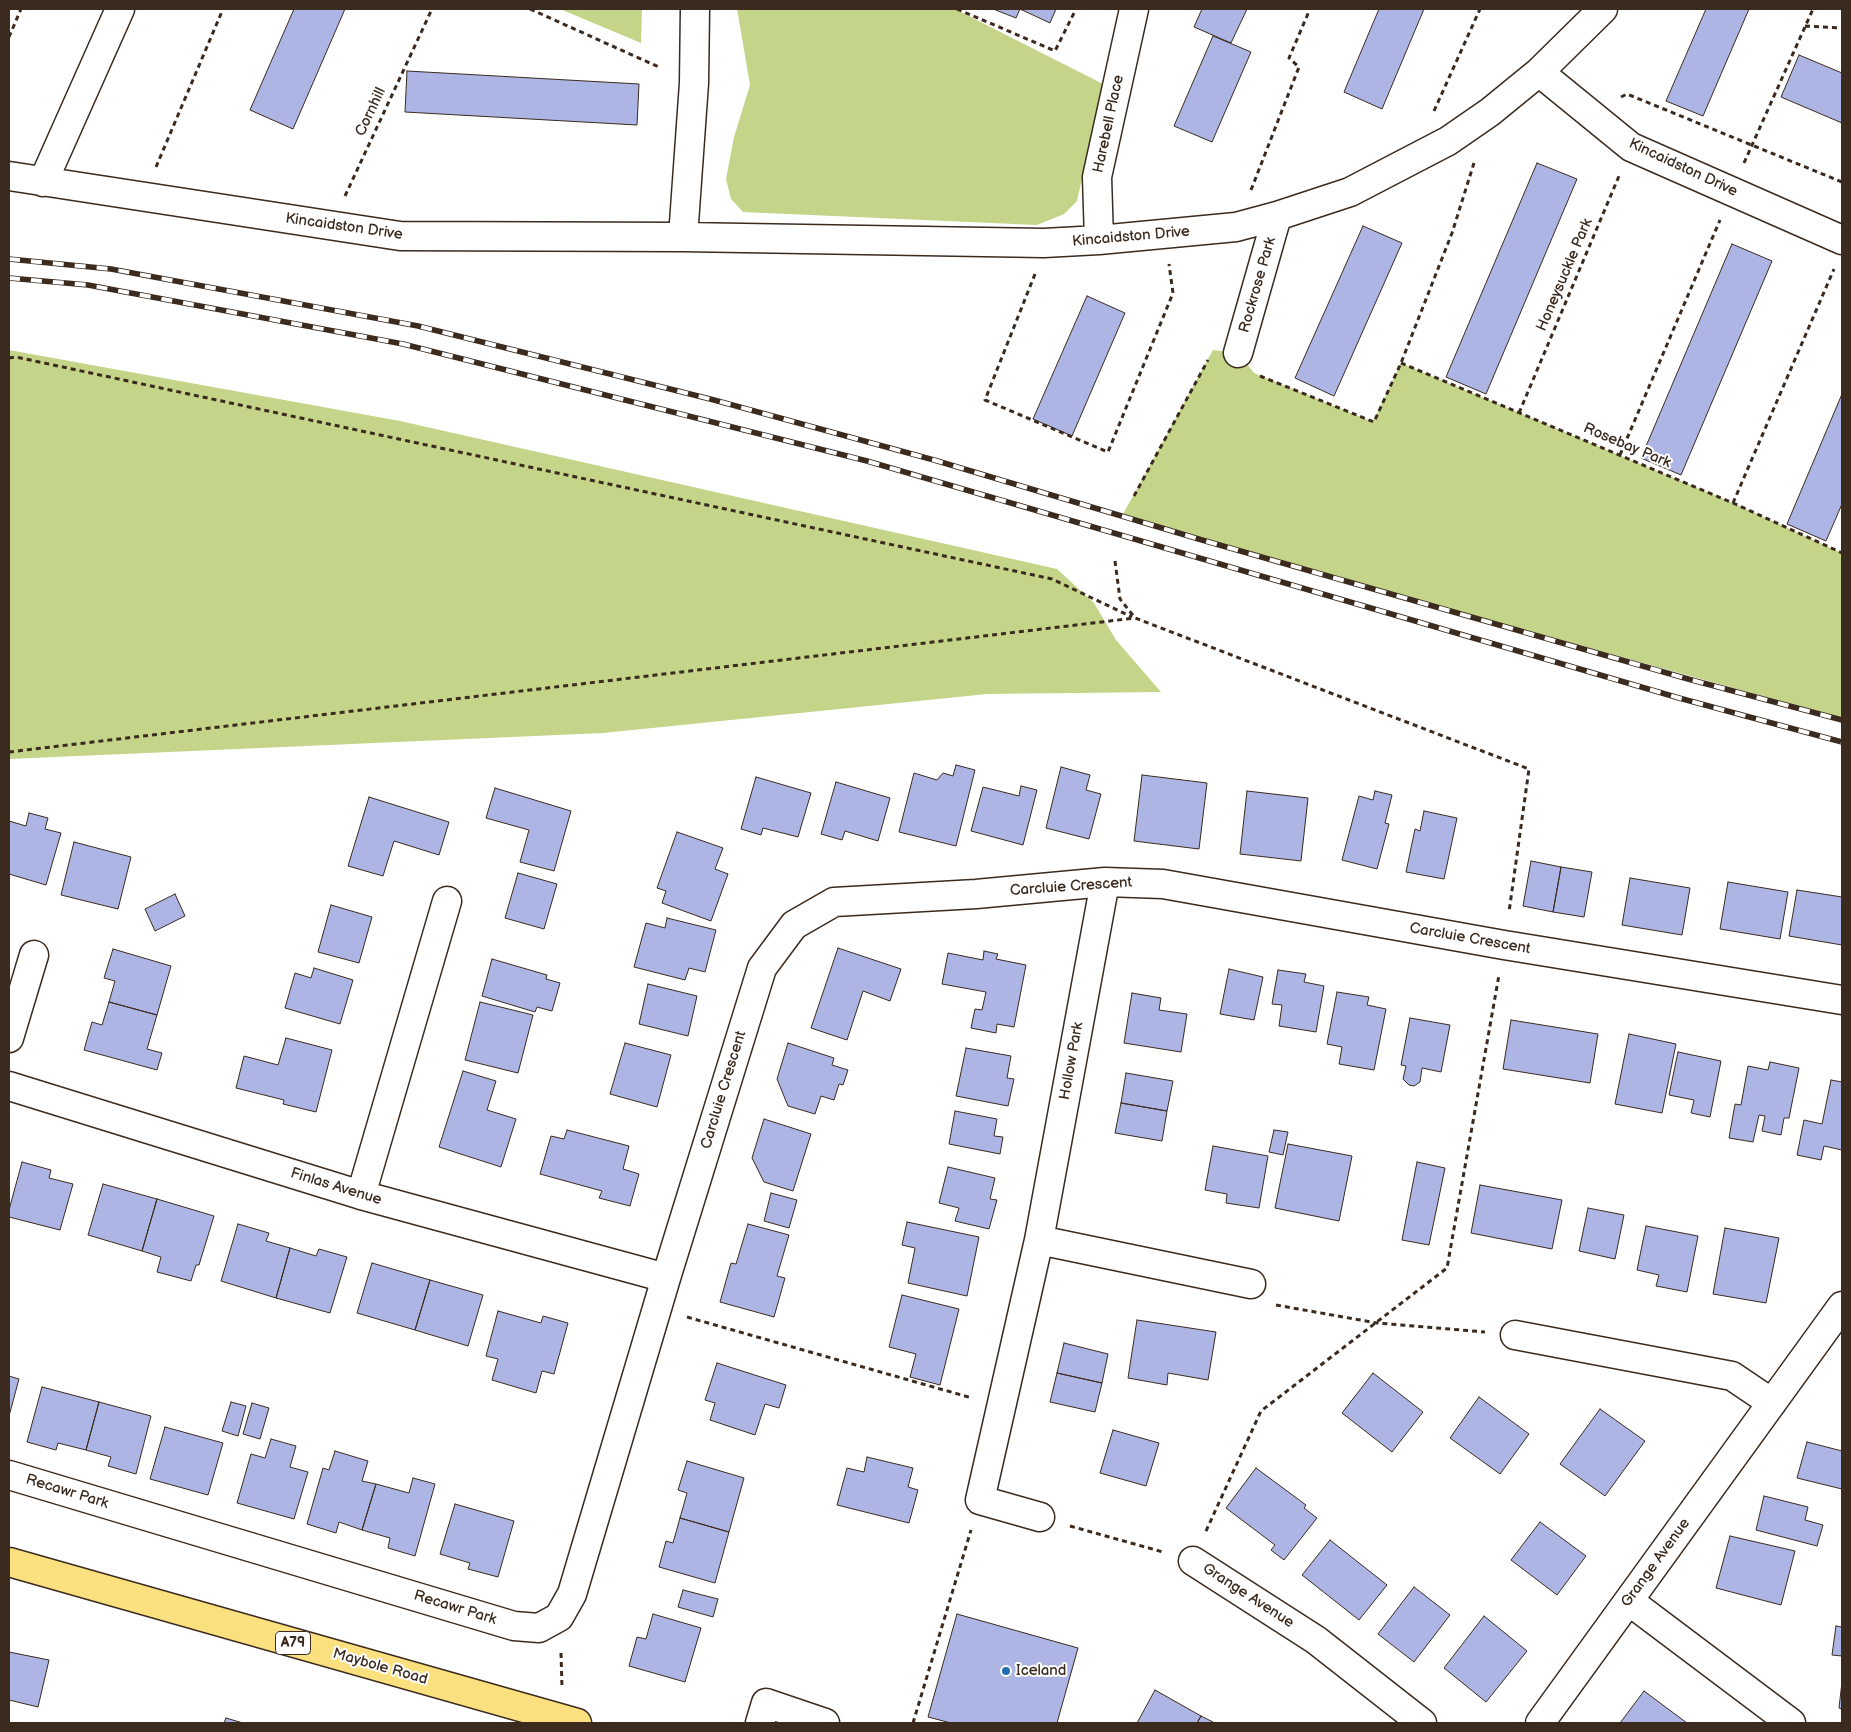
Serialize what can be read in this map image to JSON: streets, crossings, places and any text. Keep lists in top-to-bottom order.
{
  "streets": {
    "main road": ["A79", "Maybole Road"],
    "street": [
      "Harebell Place",
      "Kincaidston Drive",
      "Rockrose Park",
      "Carcluie Crescent",
      "Hollow Park",
      "Finlas Avenue",
      "Recawr Park",
      "Grange Avenue"
    ],
    "path": ["Cornhill", "Honeysuckle Park", "Rosebay Park"]
  },
  "crossings": [
    ["Cornhill", "Kincaidston Drive"],
    ["Harebell Place", "Kincaidston Drive"],
    ["Kincaidston Drive", "Honeysuckle Park"],
    ["Kincaidston Drive", "Rockrose Park"],
    ["Honeysuckle Park", "Rosebay Park"],
    ["Carcluie Crescent", "Hollow Park"],
    ["Carcluie Crescent", "Finlas Avenue"]
  ],
  "places": ["Iceland"]
}
